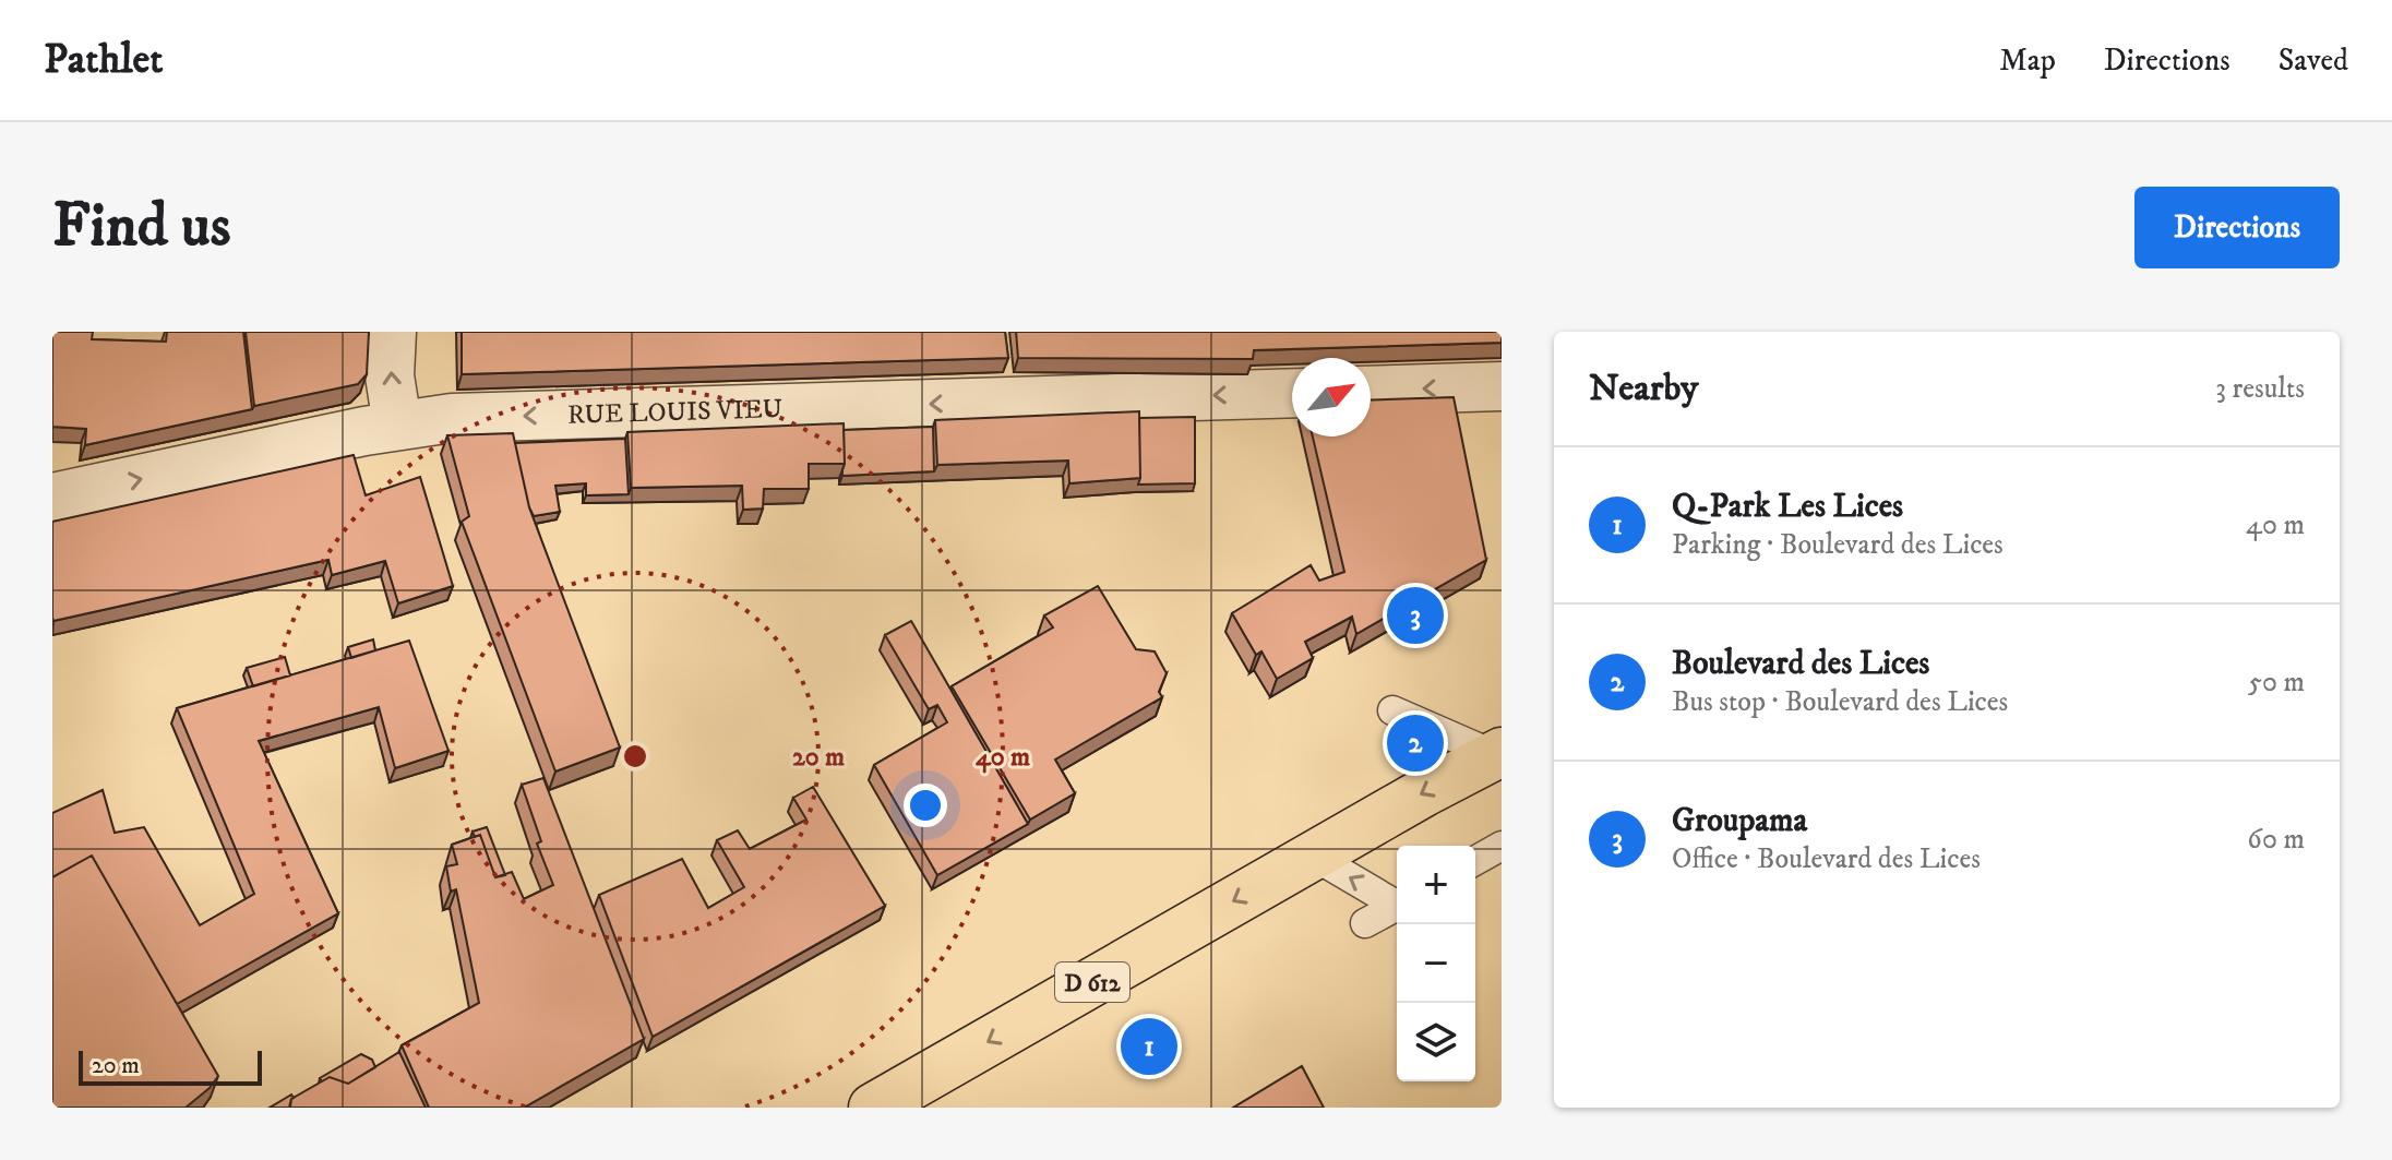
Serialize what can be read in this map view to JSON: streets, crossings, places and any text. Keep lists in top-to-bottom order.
{
  "streets": {
    "main road": ["D 612"],
    "street": ["RUE LOUIS VIEU"]
  },
  "scale_bar": "20 m",
  "north": "top right",
  "page": {
    "header": "Pathlet",
    "nav": ["Map", "Directions", "Saved"],
    "buttons": "Directions",
    "title": "Find us",
    "heading": ["Nearby", "3 results"],
    "list": [
      {
        "mark": "1",
        "name": "Q-Park Les Lices",
        "note": "Parking · Boulevard des Lices",
        "value": "40 m"
      },
      {
        "mark": "2",
        "name": "Boulevard des Lices",
        "note": "Bus stop · Boulevard des Lices",
        "value": "50 m"
      },
      {
        "mark": "3",
        "name": "Groupama",
        "note": "Office · Boulevard des Lices",
        "value": "60 m"
      }
    ],
    "pins": ["3", "2", "1"],
    "map_buttons": ["+", "−"],
    "scale": "20 m"
  },
  "rings": ["20 m", "40 m"]
}
